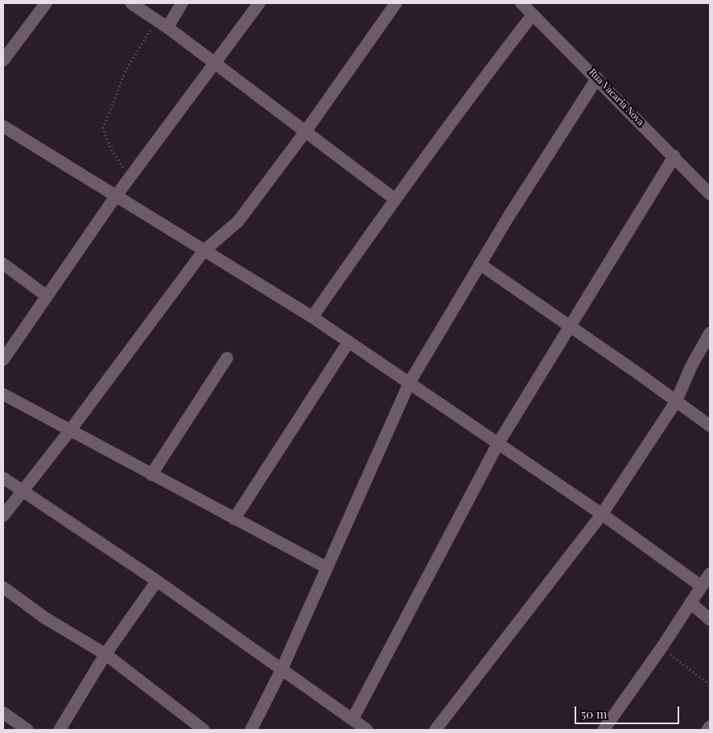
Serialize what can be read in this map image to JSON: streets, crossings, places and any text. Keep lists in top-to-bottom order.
{
  "streets": {
    "street": ["Rua Vacaria Nova"]
  },
  "scale_bar": "50 m"
}
